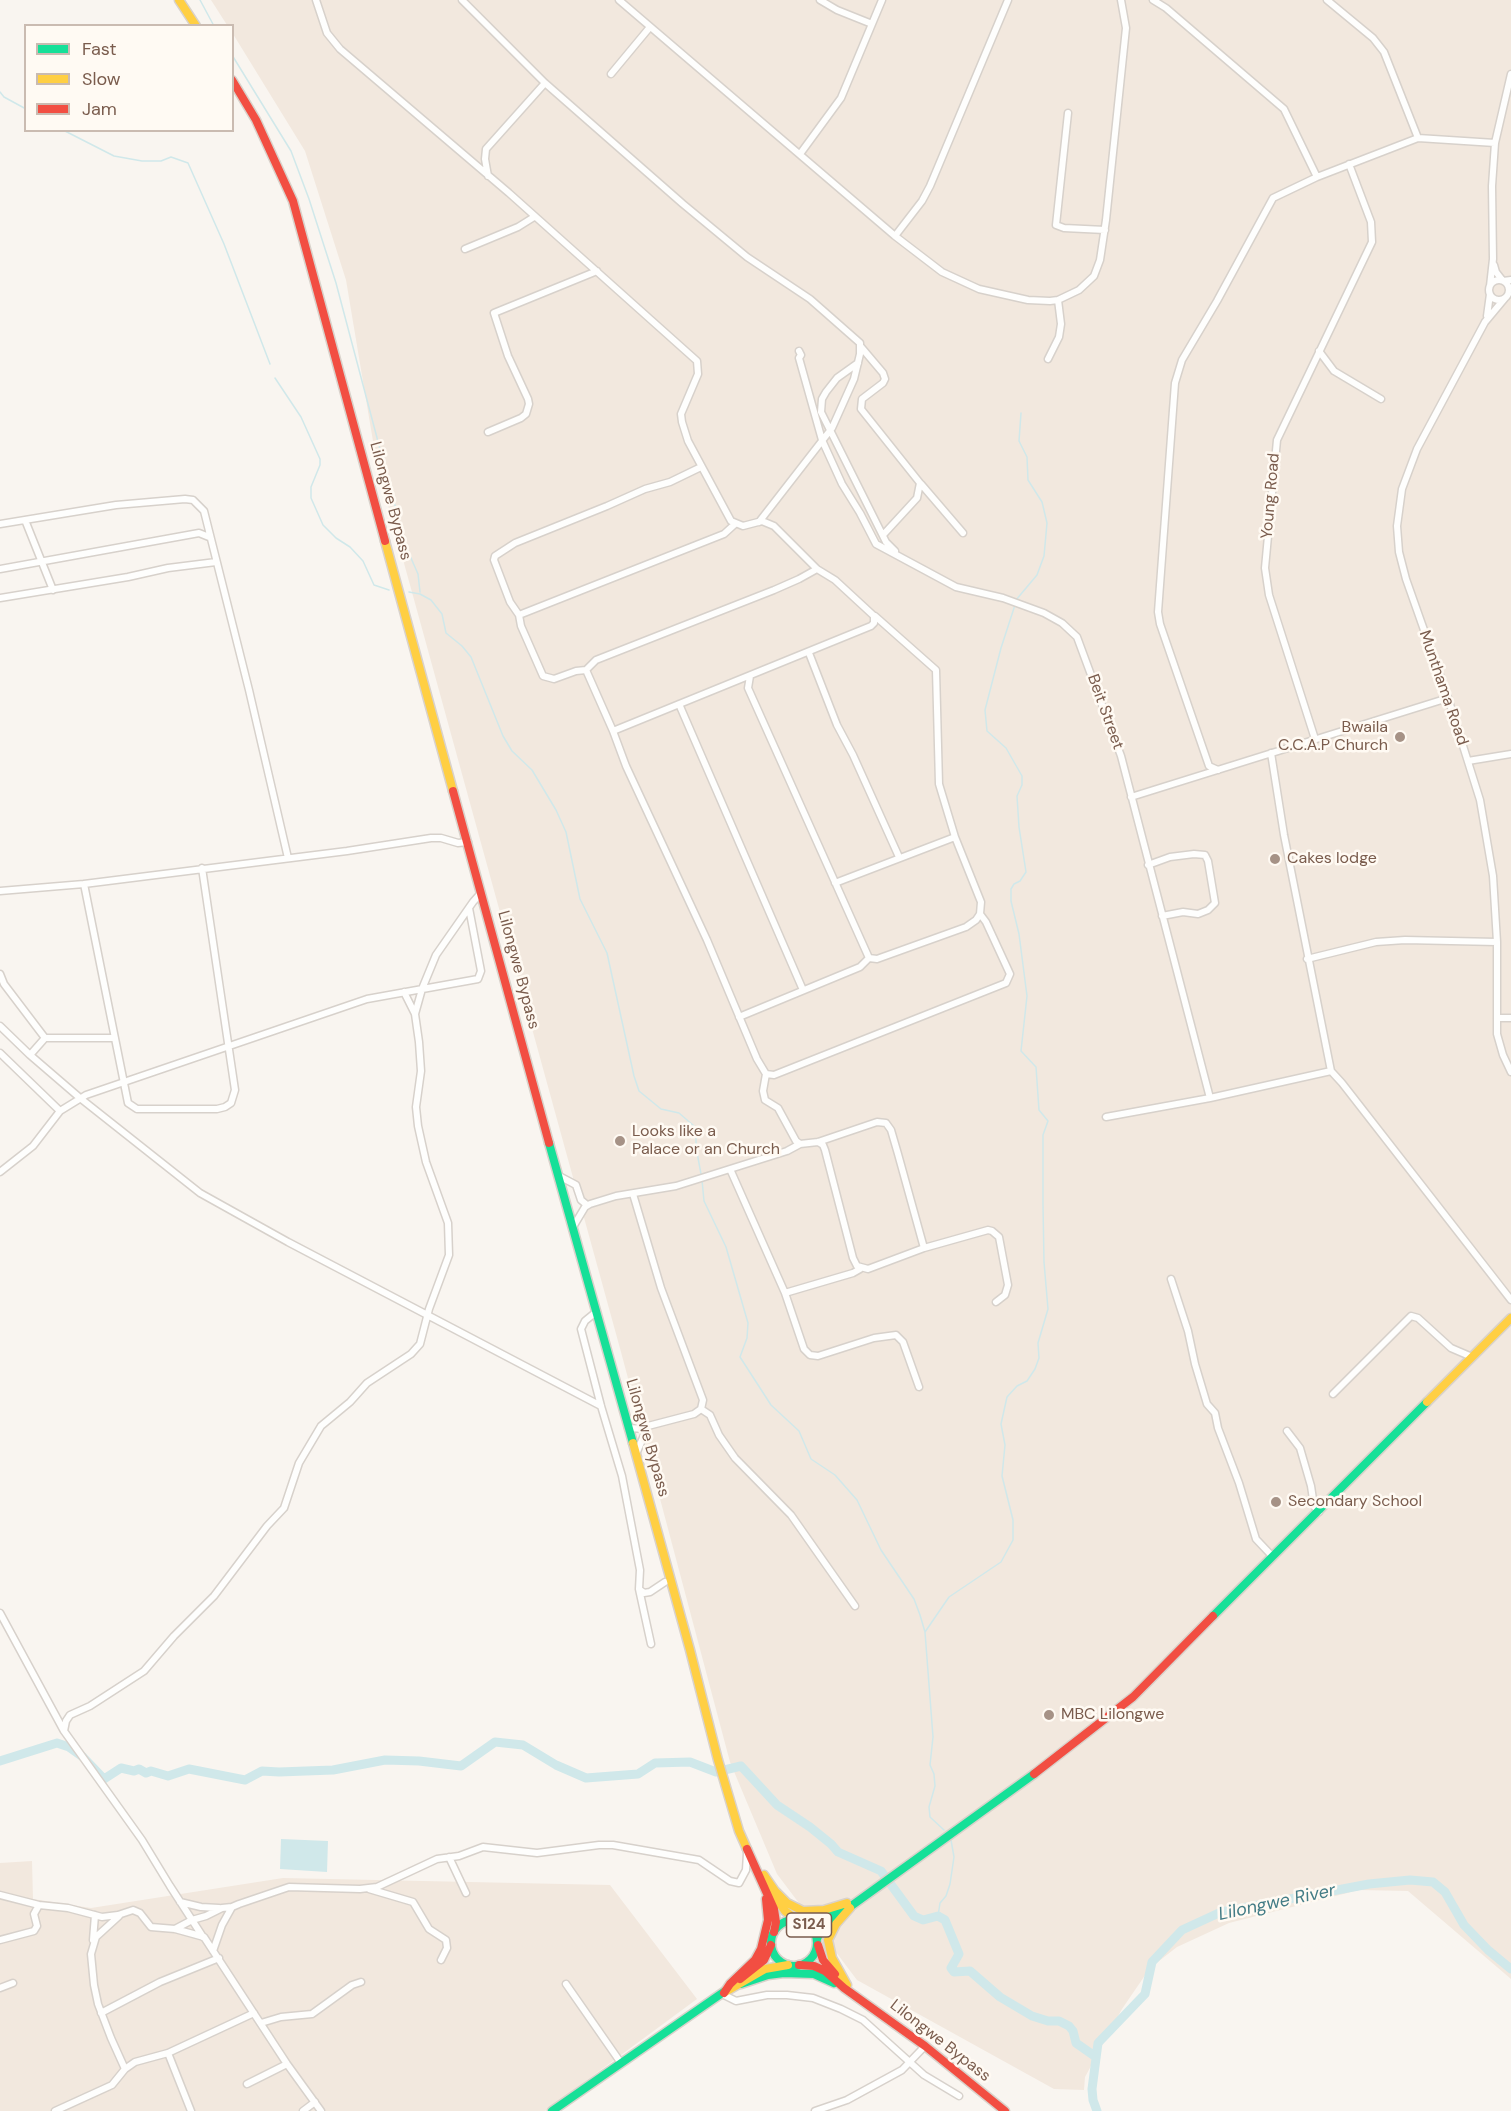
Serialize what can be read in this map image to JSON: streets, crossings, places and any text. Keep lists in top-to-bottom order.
{
  "streets": {
    "main road": ["Lilongwe Bypass", "S124"],
    "street": ["Young Road", "Munthama Road", "Beit Street"]
  },
  "crossings": [
    ["Lilongwe Bypass", "S124"]
  ],
  "water": ["Lilongwe River"],
  "places": [
    "Bwaila C.C.A.P Church",
    "Cakes lodge",
    "Looks like a Palace or an Church",
    "Secondary School",
    "MBC Lilongwe"
  ],
  "legend": ["Fast", "Slow", "Jam"]
}
